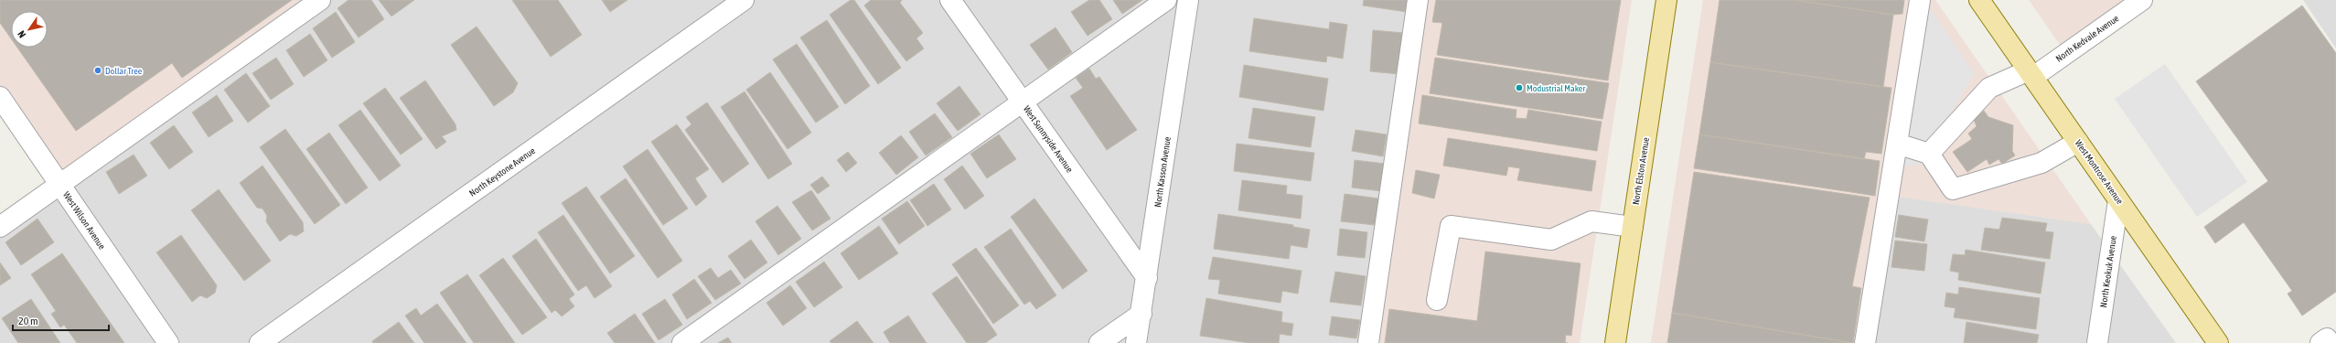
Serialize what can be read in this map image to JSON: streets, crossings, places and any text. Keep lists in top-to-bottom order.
{
  "streets": {
    "main road": ["North Elston Avenue", "West Montrose Avenue"],
    "street": [
      "North Kedvale Avenue",
      "West Sunnyside Avenue",
      "North Keystone Avenue",
      "North Kasson Avenue",
      "West Wilson Avenue",
      "North Keokuk Avenue"
    ]
  },
  "crossings": [
    ["North Kedvale Avenue", "West Montrose Avenue"],
    ["West Sunnyside Avenue", "North Kasson Avenue"],
    ["West Montrose Avenue", "North Keokuk Avenue"]
  ],
  "places": ["Dollar Tree", "Modustrial Maker"],
  "scale_bar": "20 m",
  "north": "bottom left"
}
